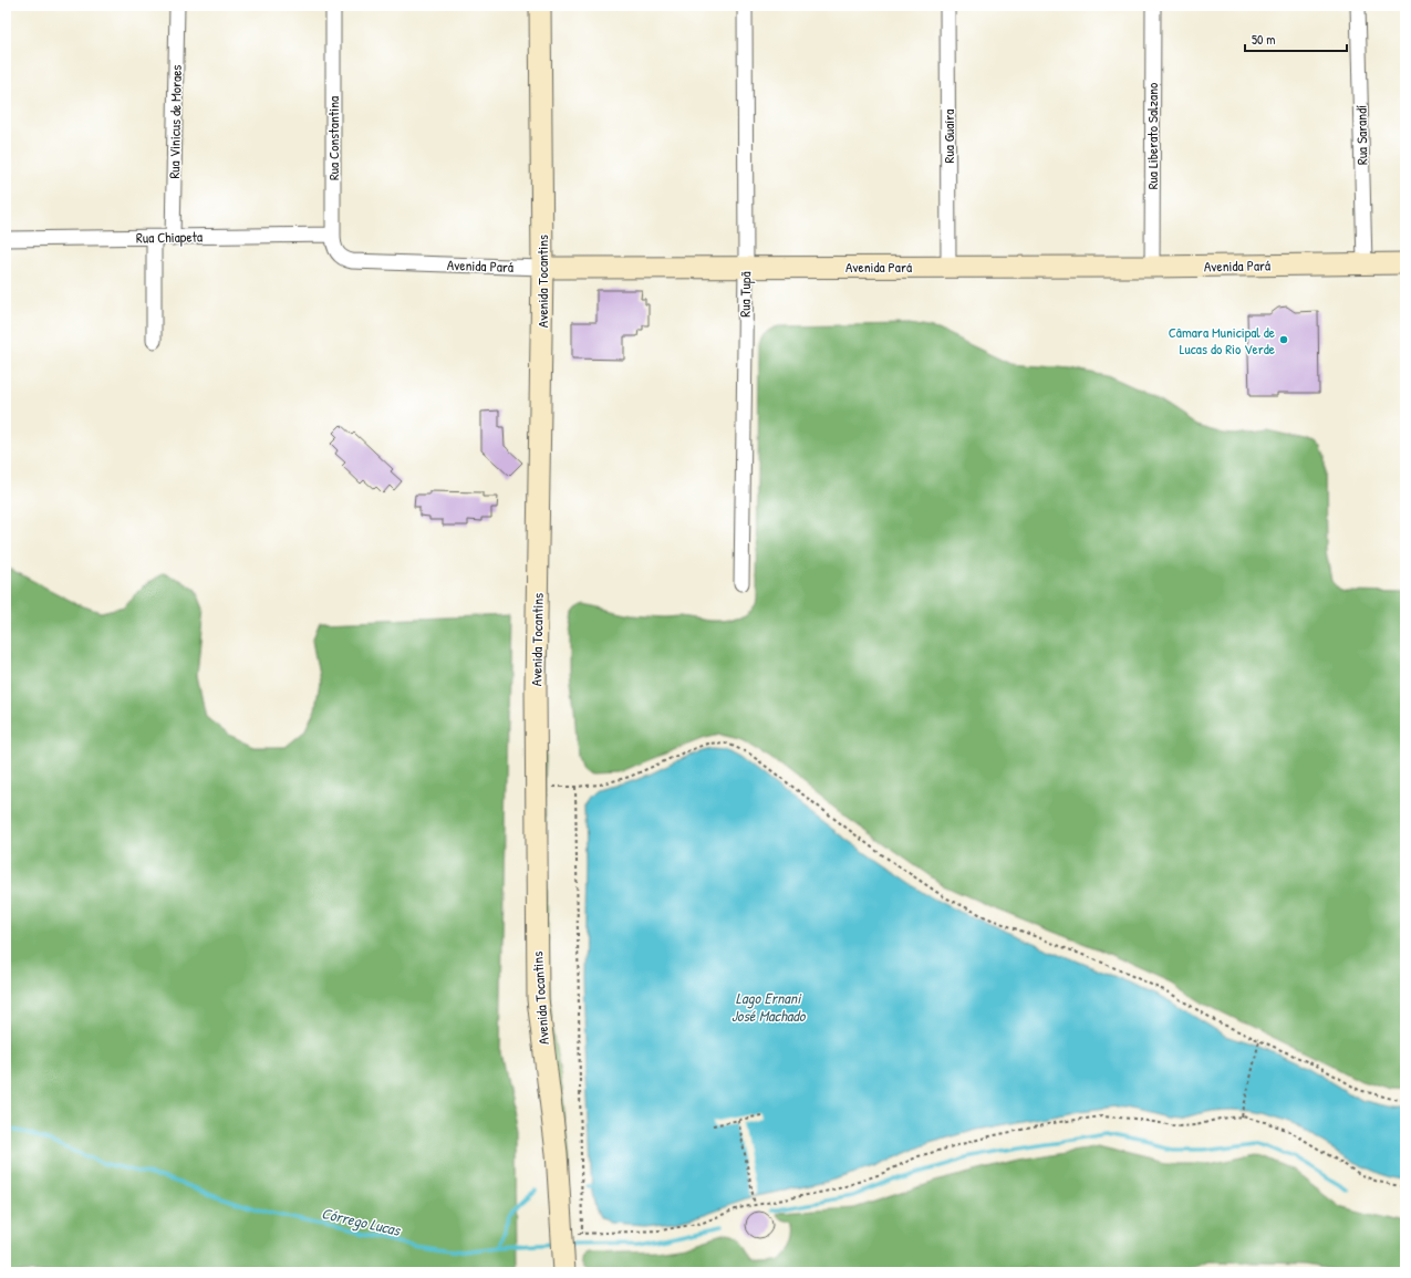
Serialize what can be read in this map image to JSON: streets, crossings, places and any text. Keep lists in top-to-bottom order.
{
  "streets": {
    "street": [
      "Rua Vinicus de Moraes",
      "Rua Sarandí",
      "Rua Guaíra",
      "Rua Liberato Salzano",
      "Rua Constantina",
      "Rua Chiapeta",
      "Avenida Pará",
      "Avenida Tocantins",
      "Rua Tupã"
    ]
  },
  "crossings": [
    ["Rua Vinicus de Moraes", "Rua Chiapeta"],
    ["Rua Sarandí", "Avenida Pará"],
    ["Rua Guaíra", "Avenida Pará"],
    ["Rua Liberato Salzano", "Avenida Pará"],
    ["Rua Constantina", "Rua Chiapeta"],
    ["Rua Constantina", "Avenida Pará"],
    ["Avenida Pará", "Avenida Tocantins"],
    ["Avenida Pará", "Rua Tupã"]
  ],
  "water": ["Lago Ernani José Machado", "Córrego Lucas"],
  "places": ["Câmara Municipal de Lucas do Rio Verde"],
  "scale_bar": "50 m"
}
